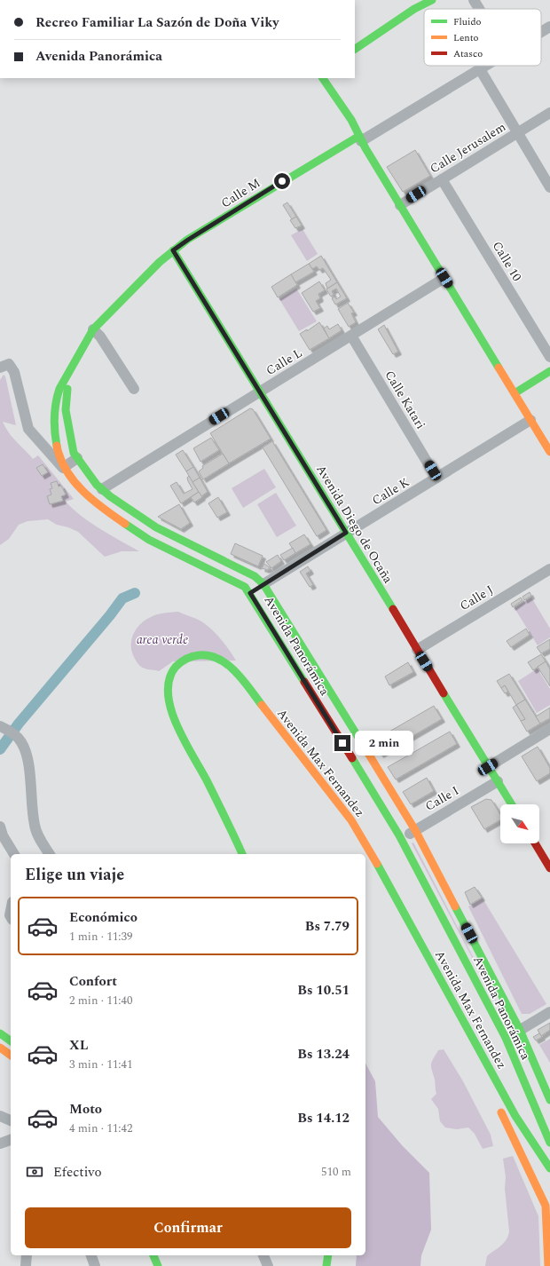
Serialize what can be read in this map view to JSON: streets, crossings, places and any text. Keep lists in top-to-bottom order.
{
  "streets": {
    "main road": [
      "Calle M",
      "Avenida Diego de Ocaña",
      "Avenida Panorámica",
      "Avenida Max Fernandez"
    ],
    "street": [
      "Calle Jerusalem",
      "Calle 10",
      "Calle L",
      "Calle Katari",
      "Calle K",
      "Calle J",
      "Calle I"
    ]
  },
  "crossings": [
    ["Calle Jerusalem", "Calle 10"],
    ["Calle M", "Avenida Diego de Ocaña"],
    ["Calle M", "Avenida Panorámica"],
    ["Calle L", "Calle Katari"],
    ["Calle L", "Avenida Diego de Ocaña"],
    ["Calle L", "Avenida Panorámica"],
    ["Calle Katari", "Calle K"],
    ["Calle K", "Avenida Diego de Ocaña"],
    ["Calle K", "Avenida Panorámica"],
    ["Avenida Diego de Ocaña", "Calle J"],
    ["Avenida Diego de Ocaña", "Avenida Panorámica"],
    ["Avenida Diego de Ocaña", "Calle I"],
    ["Avenida Panorámica", "Calle I"]
  ],
  "parks": ["area verde"],
  "legend": ["Fluido", "Lento", "Atasco"],
  "north": "bottom right",
  "page": {
    "banner": ["Recreo Familiar La Sazón de Doña Viky", "Avenida Panorámica"],
    "bubble": "2 min",
    "heading": "Elige un viaje",
    "list": [
      {
        "name": "Económico",
        "note": "1 min · 11:39",
        "value": "Bs 7.79"
      },
      {
        "name": "Confort",
        "note": "2 min · 11:40",
        "value": "Bs 10.51"
      },
      {
        "name": "XL",
        "note": "3 min · 11:41",
        "value": "Bs 13.24"
      },
      {
        "name": "Moto",
        "note": "4 min · 11:42",
        "value": "Bs 14.12"
      }
    ],
    "pay": ["Efectivo", "510 m"],
    "buttons": "Confirmar"
  }
}
